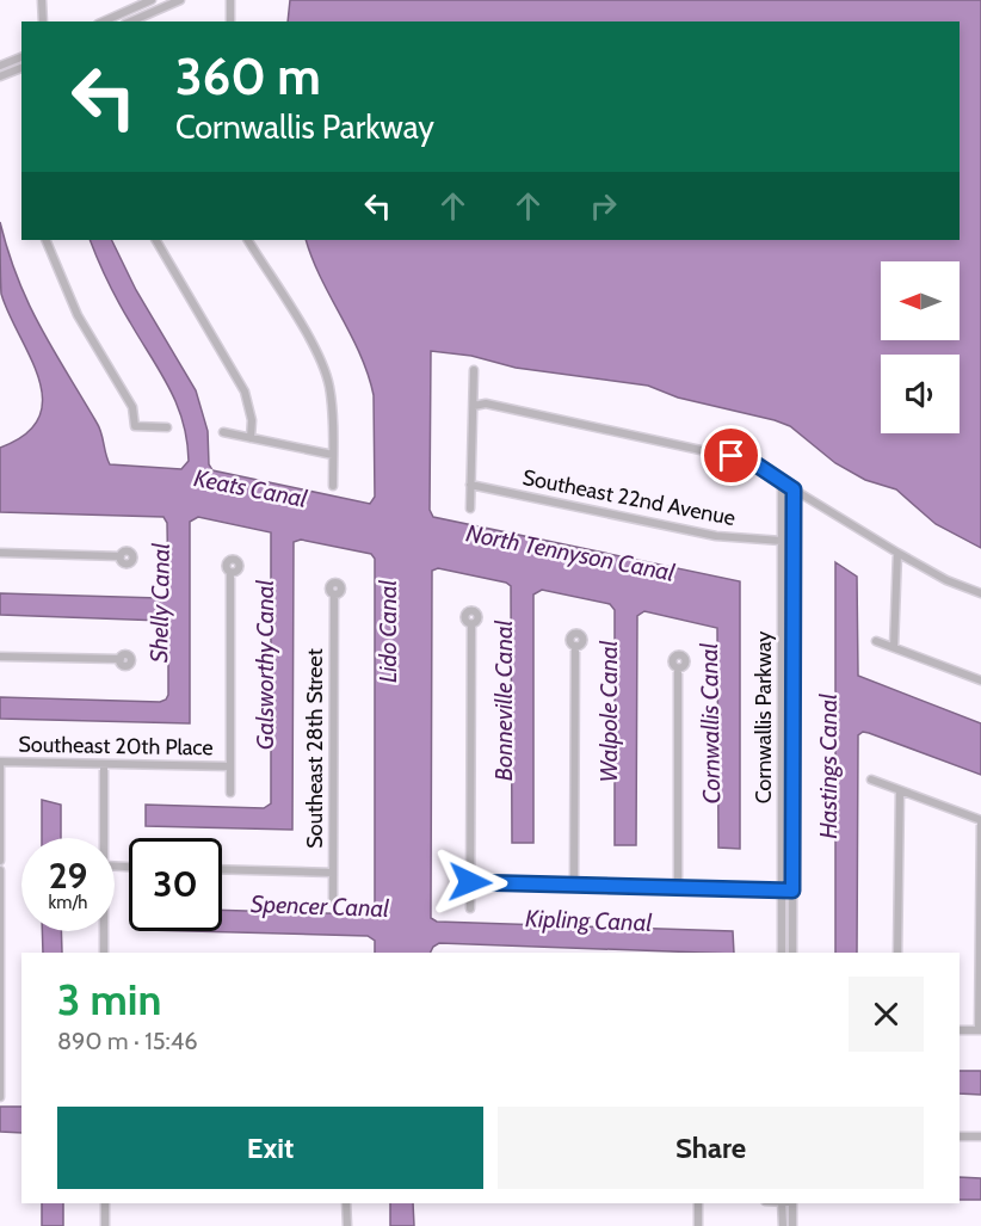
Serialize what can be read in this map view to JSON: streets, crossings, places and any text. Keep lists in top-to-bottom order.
{
  "streets": {
    "street": [
      "Southeast 22nd Avenue",
      "Cornwallis Parkway",
      "Southeast 20th Place",
      "Southeast 28th Street"
    ]
  },
  "crossings": [
    ["Southeast 22nd Avenue", "Cornwallis Parkway"]
  ],
  "water": [
    "Keats Canal",
    "North Tennyson Canal",
    "Shelly Canal",
    "Lido Canal",
    "Galsworthy Canal",
    "Bonneville Canal",
    "Walpole Canal",
    "Cornwallis Canal",
    "Hastings Canal",
    "Spencer Canal",
    "Kipling Canal"
  ],
  "north": "left",
  "page": {
    "turn": ["360 m", "Cornwallis Parkway"],
    "speed": "29 km/h",
    "limit": "30",
    "heading": ["3 min", "890 m · 15:46"],
    "buttons": ["Exit", "Share"]
  }
}
